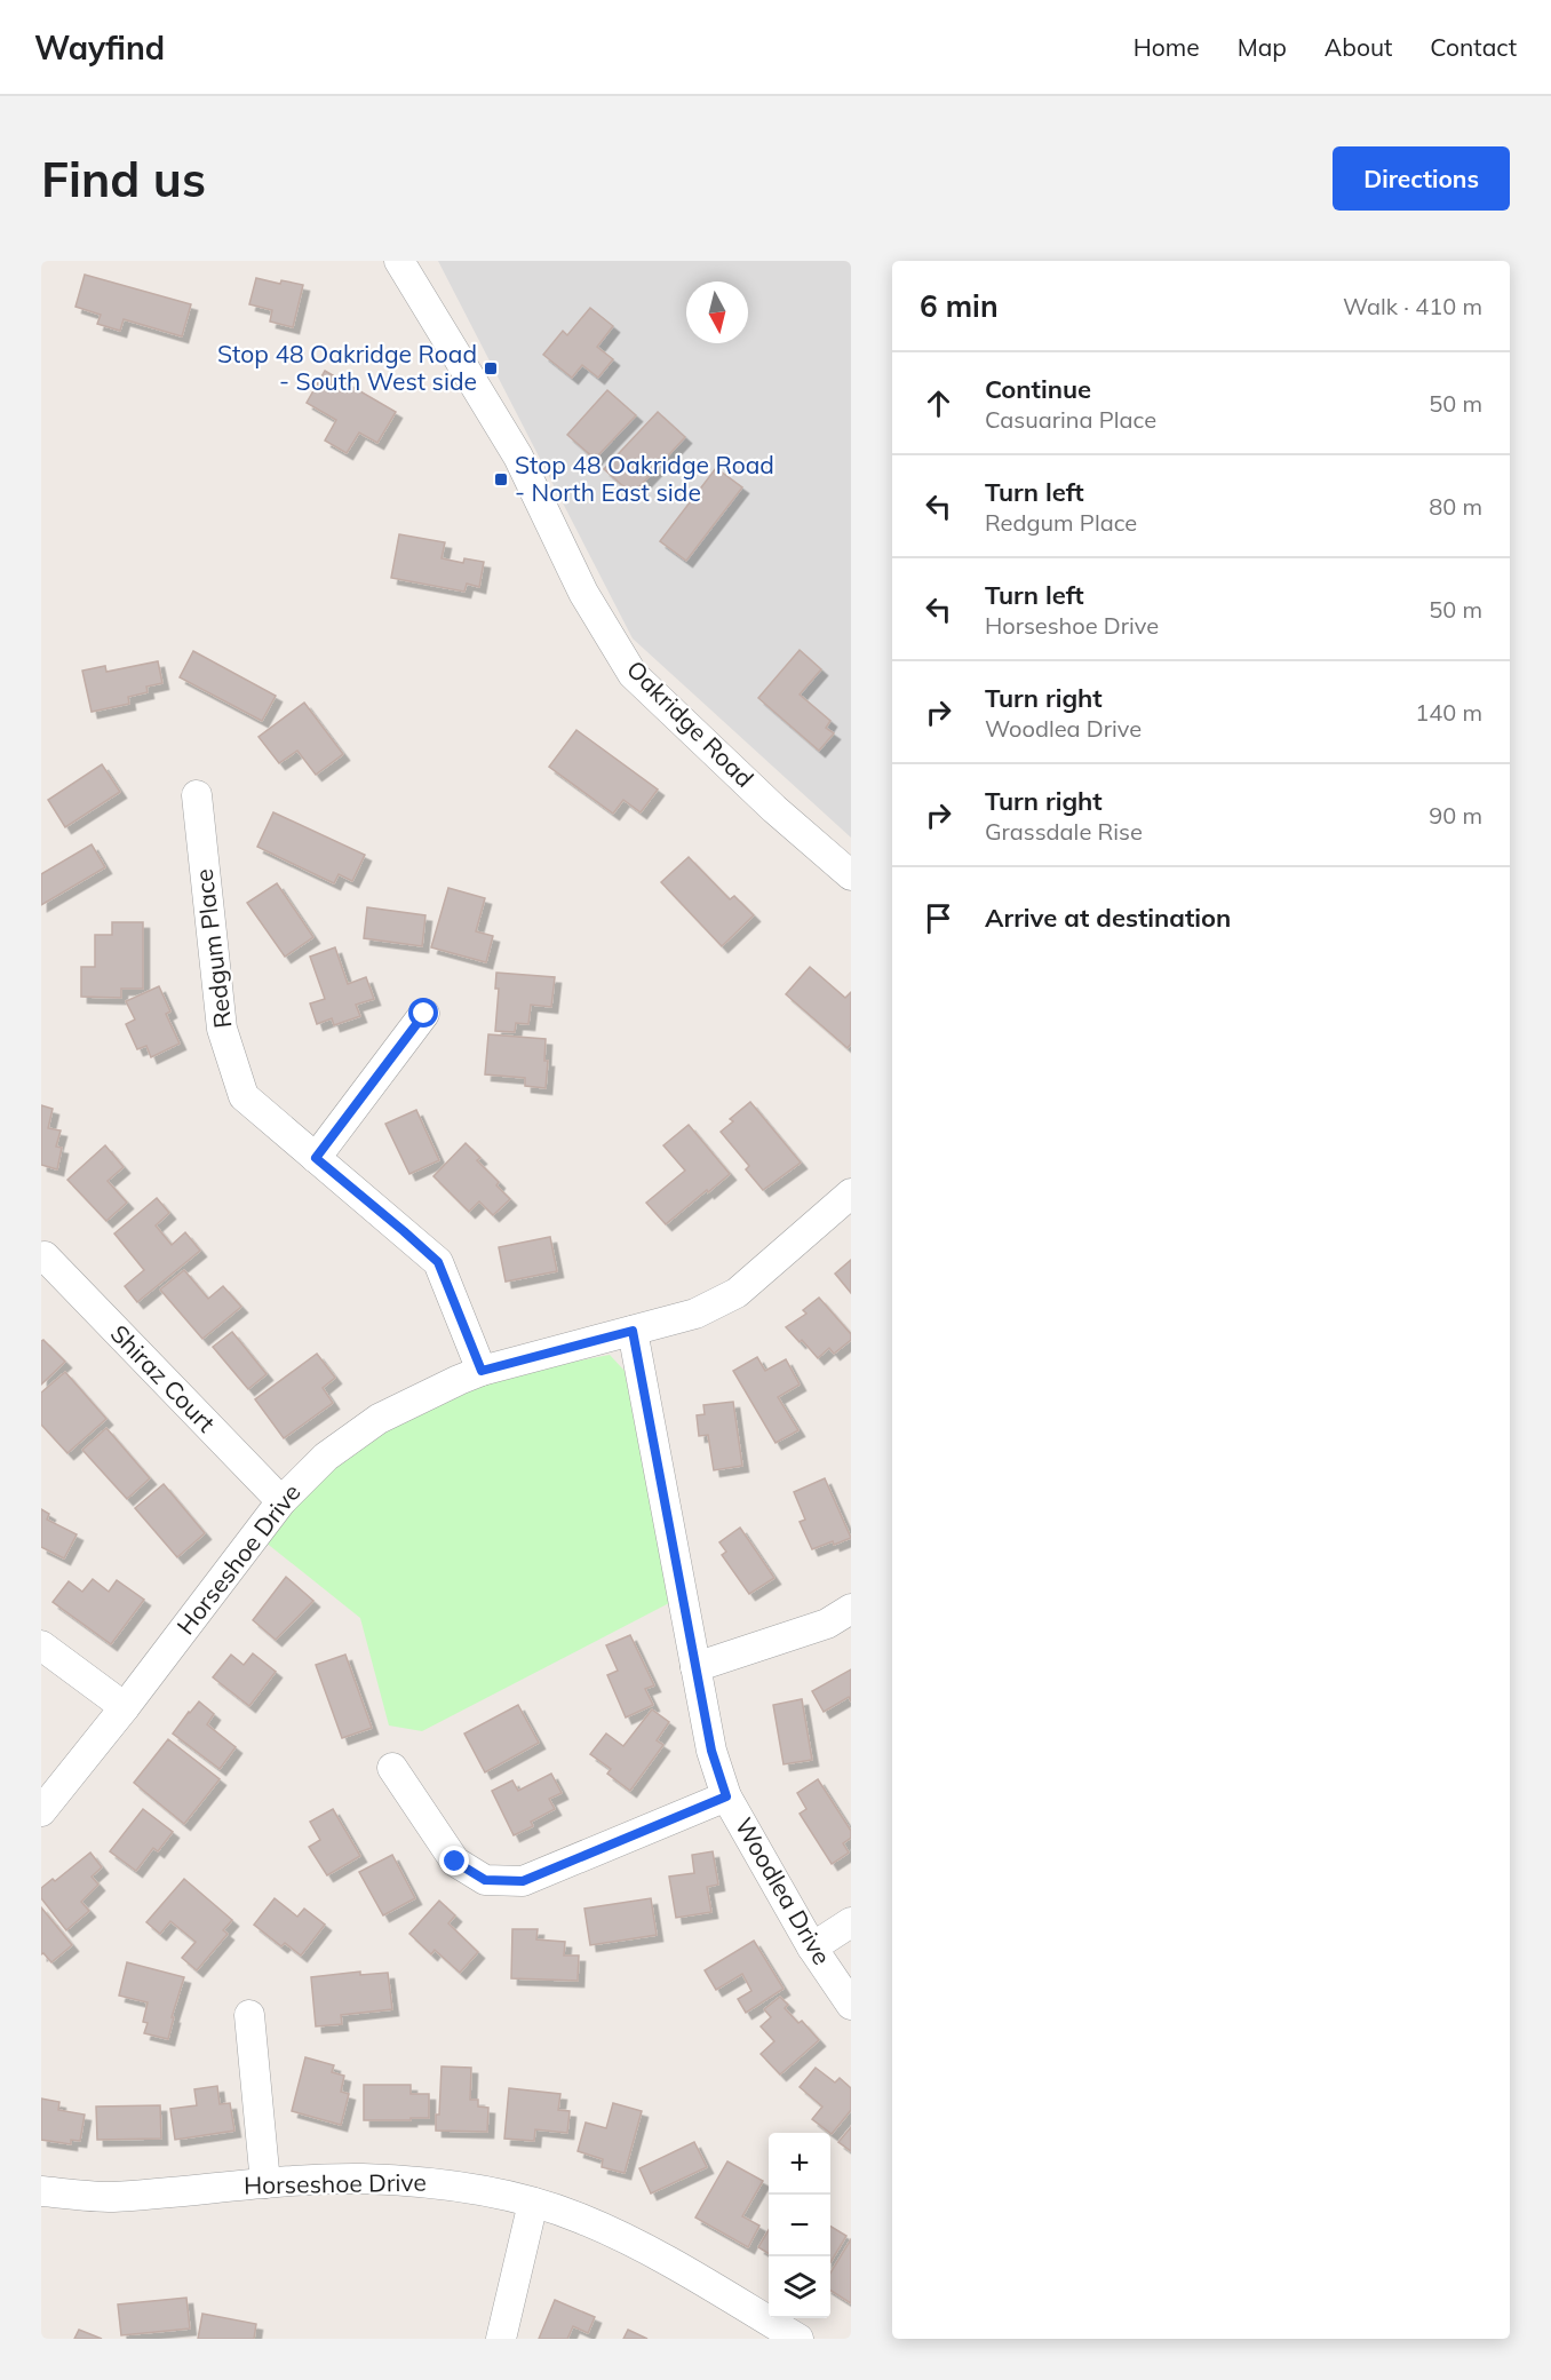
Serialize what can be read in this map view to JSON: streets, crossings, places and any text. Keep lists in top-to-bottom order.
{
  "streets": {
    "street": [
      "Oakridge Road",
      "Redgum Place",
      "Shiraz Court",
      "Horseshoe Drive",
      "Woodlea Drive"
    ]
  },
  "crossings": [
    ["Redgum Place", "Horseshoe Drive"],
    ["Shiraz Court", "Horseshoe Drive"],
    ["Horseshoe Drive", "Woodlea Drive"]
  ],
  "places": {
    "transit": ["Stop 48 Oakridge Road - South West side", "Stop 48 Oakridge Road - North East side"]
  },
  "north": "bottom",
  "page": {
    "header": "Wayfind",
    "nav": [
      "Home",
      "Map",
      "About",
      "Contact"
    ],
    "buttons": "Directions",
    "title": "Find us",
    "heading": ["6 min", "Walk · 410 m"],
    "list": [
      ["Continue", "Casuarina Place", "50 m"],
      ["Turn left", "Redgum Place", "80 m"],
      ["Turn left", "Horseshoe Drive", "50 m"],
      ["Turn right", "Woodlea Drive", "140 m"],
      ["Turn right", "Grassdale Rise", "90 m"],
      "Arrive at destination"
    ],
    "map_buttons": ["+", "−"]
  }
}
